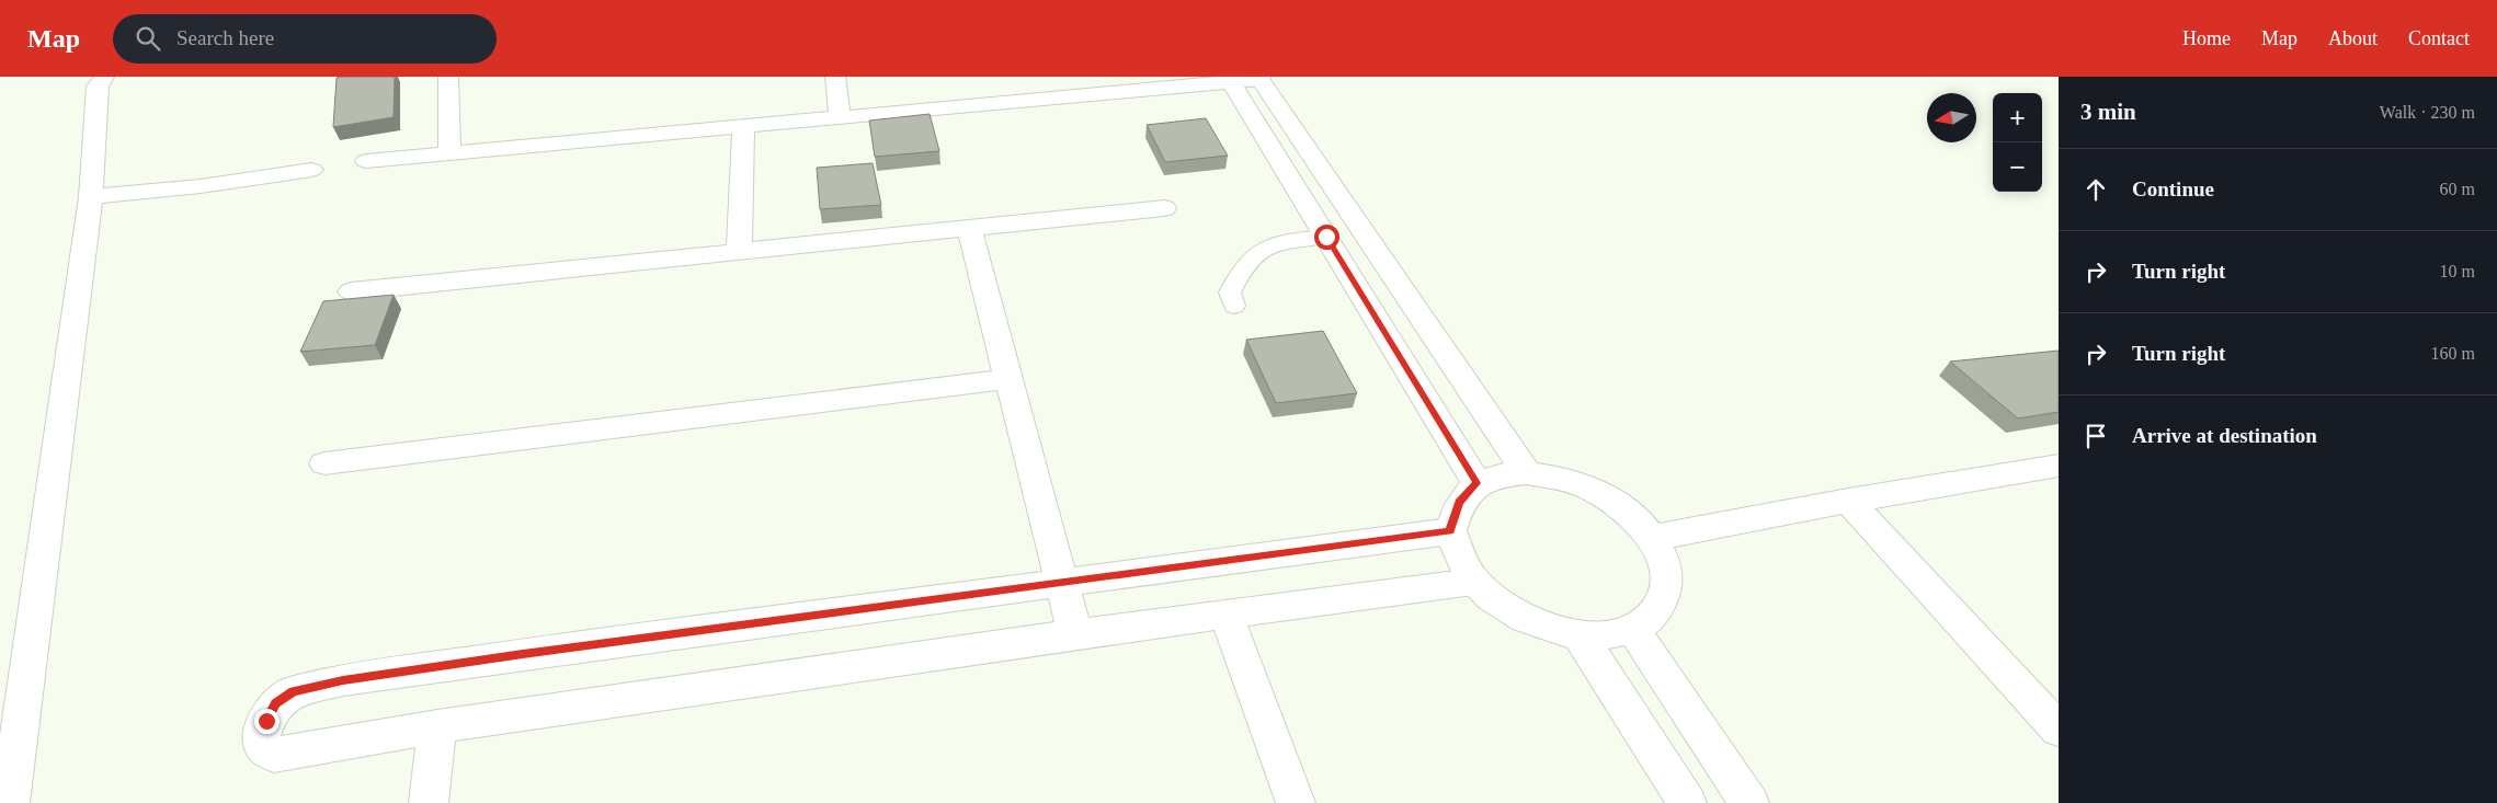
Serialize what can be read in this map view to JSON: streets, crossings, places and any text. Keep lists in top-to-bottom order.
{
  "north": "left",
  "page": {
    "header": "Map",
    "search": "Search here",
    "nav": [
      "Home",
      "Map",
      "About",
      "Contact"
    ],
    "heading": ["3 min", "Walk · 230 m"],
    "map_buttons": ["+", "−"],
    "list": [
      ["Continue", "60 m"],
      ["Turn right", "10 m"],
      ["Turn right", "160 m"],
      "Arrive at destination"
    ]
  }
}
